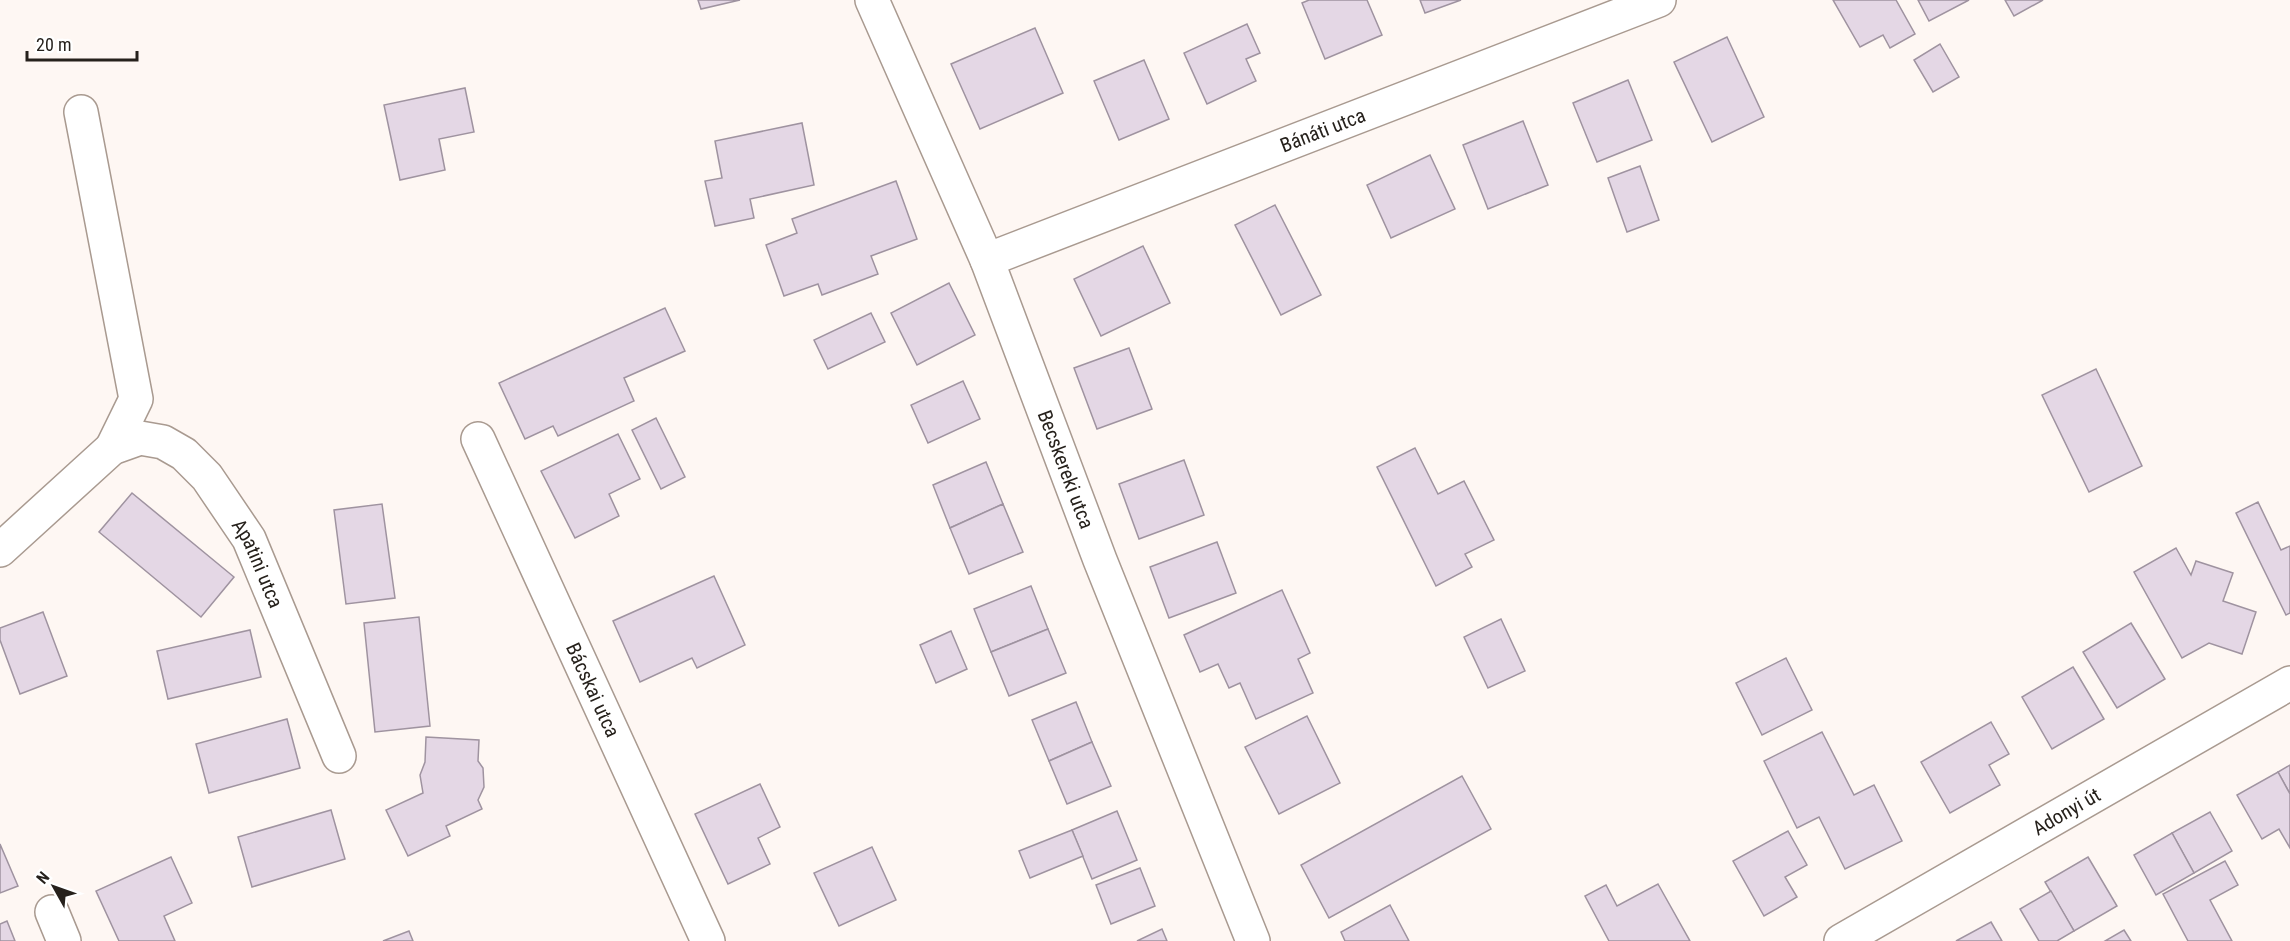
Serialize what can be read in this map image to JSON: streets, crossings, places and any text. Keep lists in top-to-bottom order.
{
  "streets": {
    "street": [
      "Bánáti utca",
      "Becskereki utca",
      "Apatini utca",
      "Bácskai utca",
      "Adonyi út"
    ]
  },
  "crossings": [
    ["Bánáti utca", "Becskereki utca"]
  ],
  "scale_bar": "20 m",
  "north": "top left"
}
